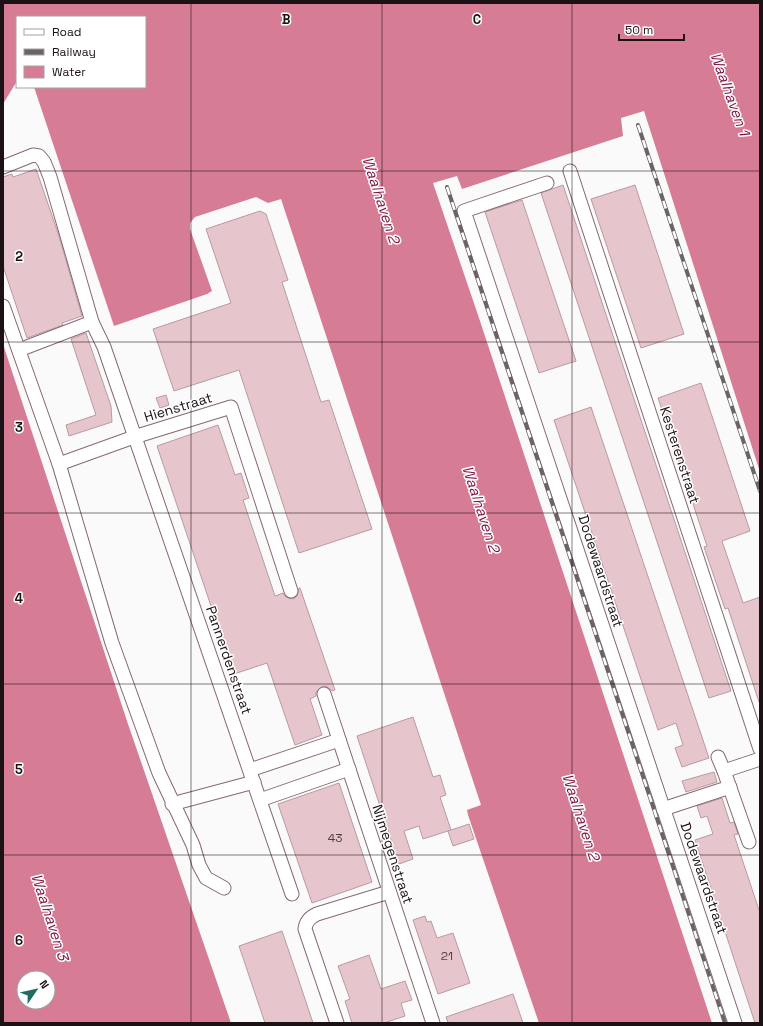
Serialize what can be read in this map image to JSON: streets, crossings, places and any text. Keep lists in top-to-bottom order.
{
  "streets": {
    "street": [
      "Hienstraat",
      "Kesterenstraat",
      "Dodewaardstraat",
      "Pannerdenstraat",
      "Nijmegenstraat"
    ]
  },
  "crossings": [
    ["Hienstraat", "Pannerdenstraat"]
  ],
  "water": ["Waalhaven 1", "Waalhaven 2", "Waalhaven 3"],
  "house_numbers": ["43", "21"],
  "legend": ["Road", "Railway", "Water"],
  "scale_bar": "50 m",
  "north": "top right",
  "grid": {
    "columns": ["B", "C"],
    "rows": [
      "2",
      "3",
      "4",
      "5",
      "6"
    ]
  }
}
